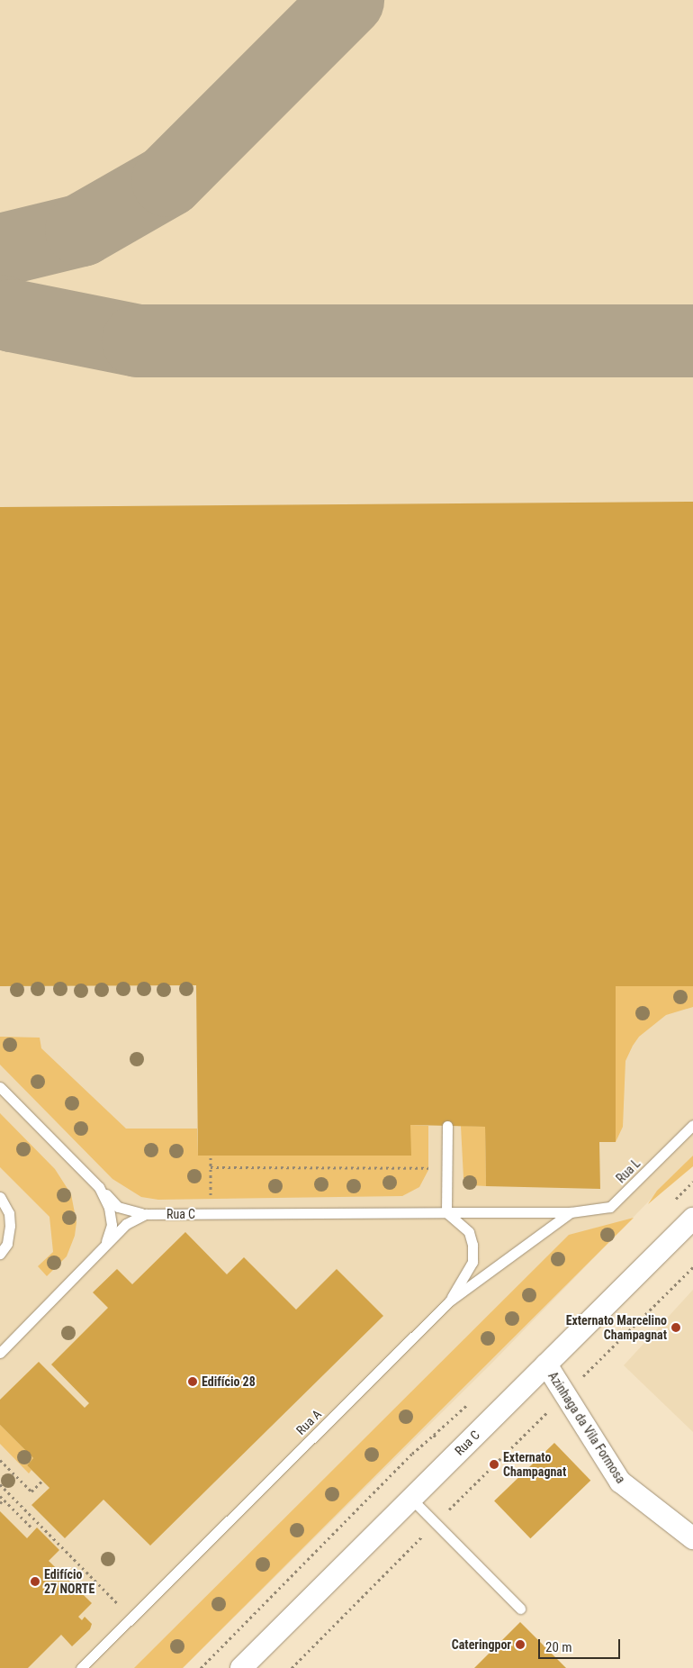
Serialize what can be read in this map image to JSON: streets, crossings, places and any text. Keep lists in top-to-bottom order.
{
  "streets": {
    "street": ["Rua C", "Azinhaga da Vila Formosa"],
    "lane": ["Rua L", "Rua A"]
  },
  "crossings": [
    ["Rua L", "Rua C"],
    ["Rua L", "Rua A"],
    ["Rua C", "Rua A"],
    ["Rua C", "Azinhaga da Vila Formosa"]
  ],
  "places": [
    "Externato Marcelino Champagnat",
    "Edifício 28",
    "Externato Champagnat",
    "Edifício 27 NORTE",
    "Cateringpor"
  ],
  "scale_bar": "20 m"
}
